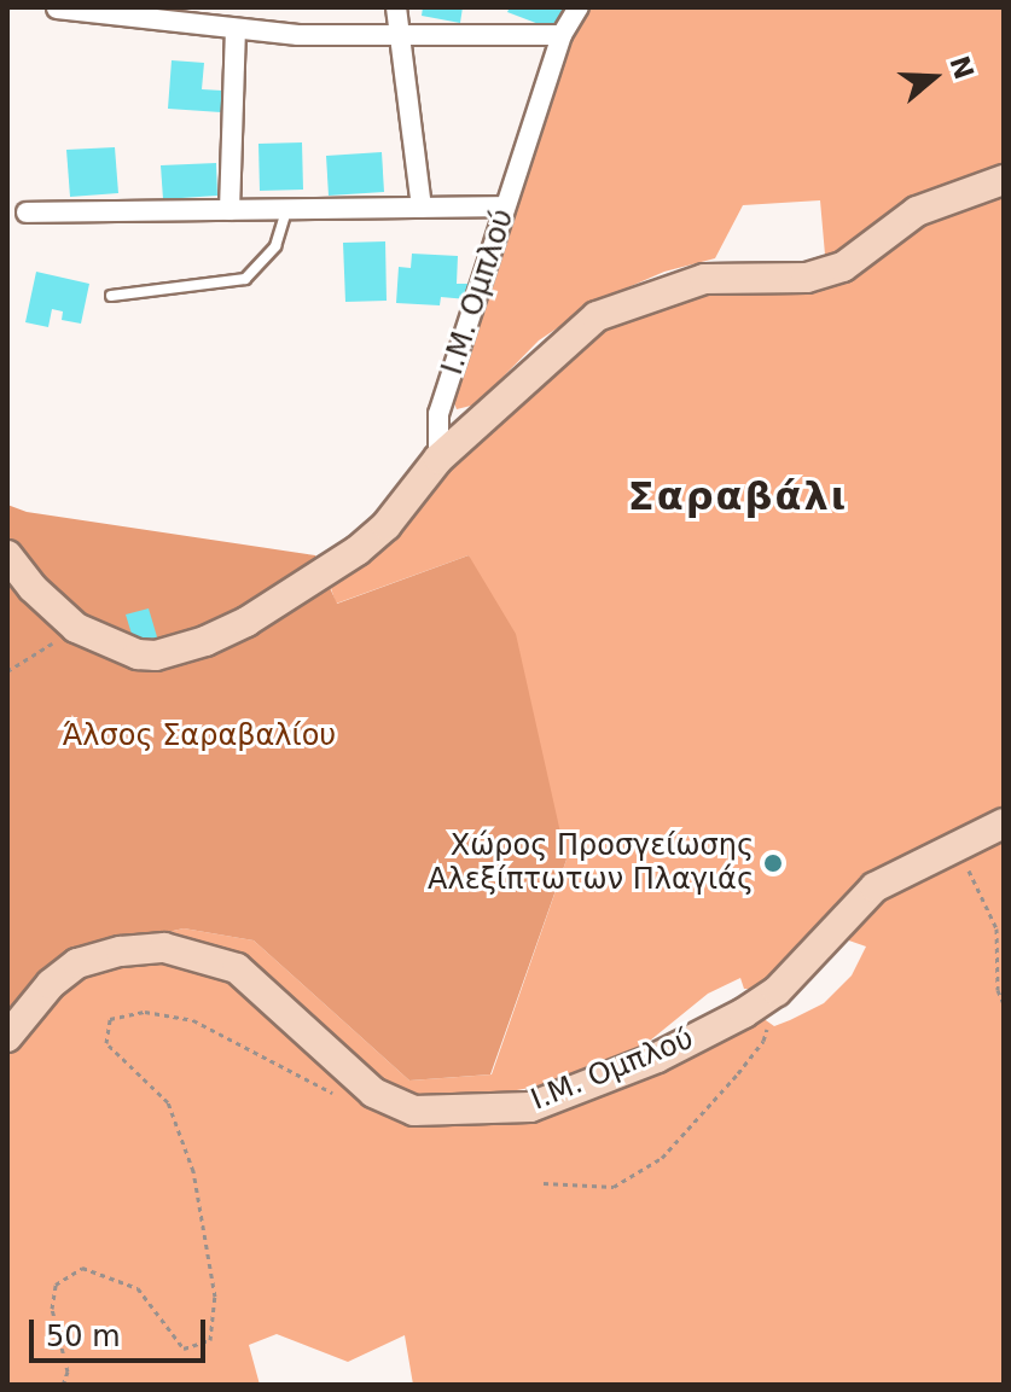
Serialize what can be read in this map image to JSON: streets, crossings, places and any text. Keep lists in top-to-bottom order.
{
  "streets": {
    "street": ["Ι.Μ. Ομπλού"]
  },
  "districts": ["Σαραβάλι"],
  "parks": ["Άλσος Σαραβαλίου"],
  "places": ["Χώρος Προσγείωσης Αλεξίπτωτων Πλαγιάς"],
  "scale_bar": "50 m",
  "north": "right"
}
